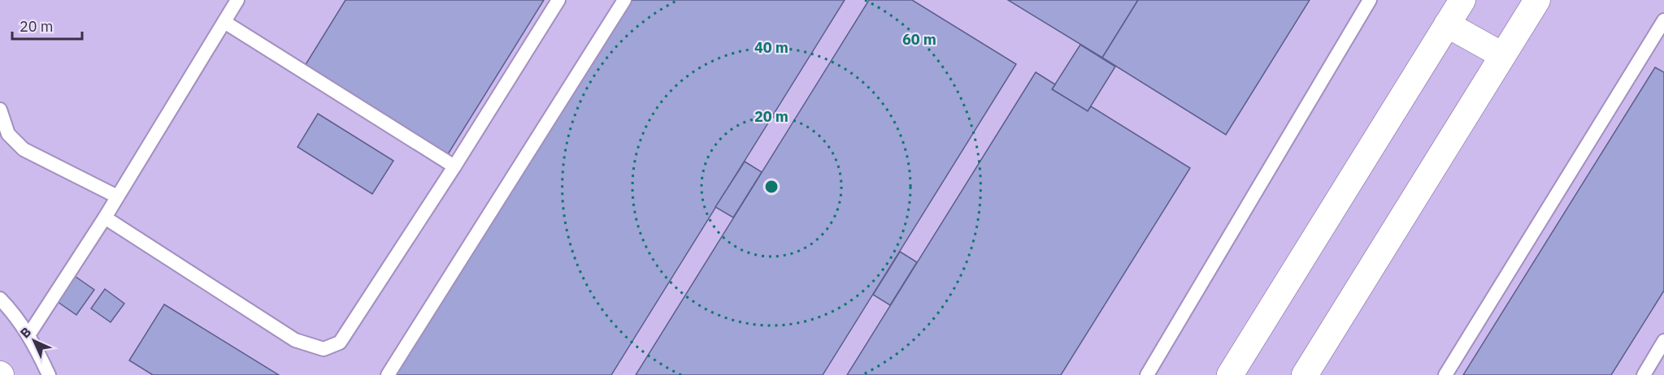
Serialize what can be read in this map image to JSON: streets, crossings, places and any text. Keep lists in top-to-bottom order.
{
  "scale_bar": "20 m",
  "north": "top left",
  "rings": ["60 m", "40 m", "20 m"]
}
